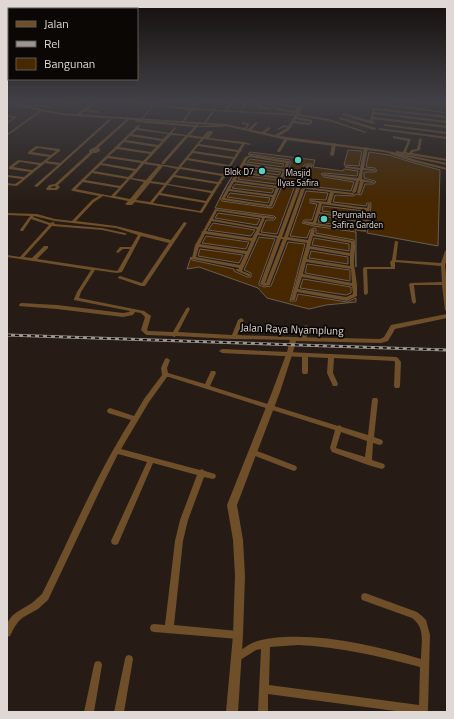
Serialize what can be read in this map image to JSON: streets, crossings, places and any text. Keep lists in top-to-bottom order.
{
  "streets": {
    "street": ["Jalan Raya Nyamplung"]
  },
  "places": ["Masjid Ilyas Safira", "Blok D7", "Perumahan Safira Garden"],
  "legend": ["Jalan", "Rel", "Bangunan"]
}
